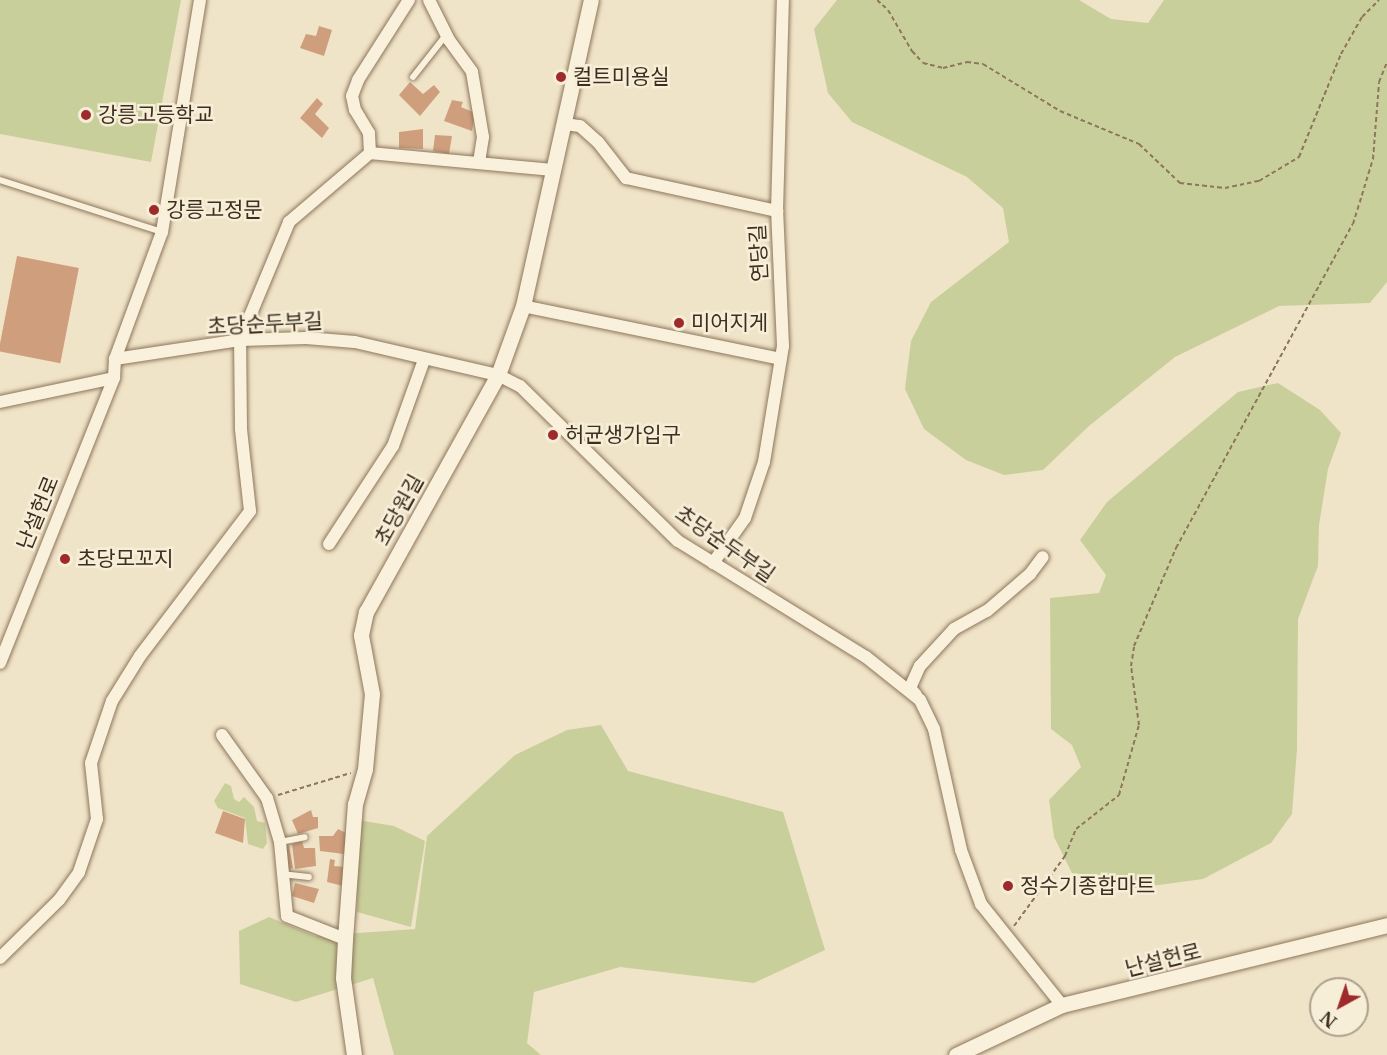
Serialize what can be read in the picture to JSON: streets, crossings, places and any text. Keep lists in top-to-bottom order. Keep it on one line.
{"streets":{"street":["연당길","초당순두부길","초당원길","난설헌로"]},"crossings":[["연당길","초당순두부길"],["초당순두부길","초당원길"],["초당순두부길","난설헌로"]],"places":["컬트미용실","강릉고등학교","강릉고정문","미어지게","허균생가입구","초당모꼬지","정수기종합마트"],"north":"bottom left"}
